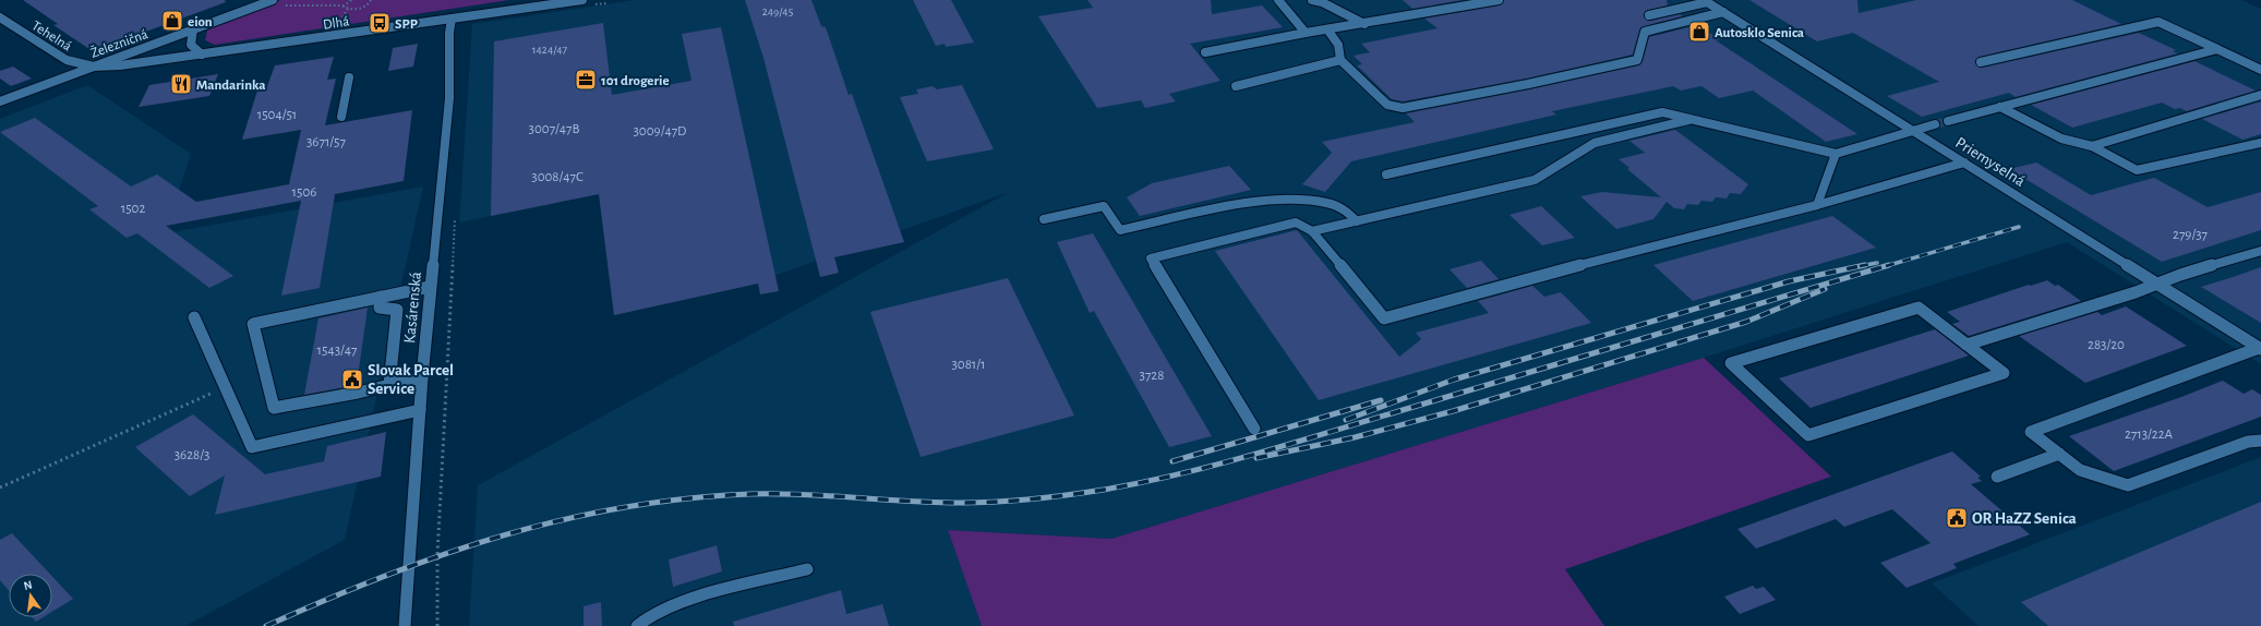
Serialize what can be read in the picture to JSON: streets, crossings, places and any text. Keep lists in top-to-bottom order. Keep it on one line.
{"streets":{"street":["Dlhá","Tehelná","Železničná","Priemyselná","Kasárenská"]},"crossings":[["Dlhá","Tehelná"],["Dlhá","Železničná"],["Dlhá","Kasárenská"],["Tehelná","Železničná"]],"places":{"shop":["eion","Autosklo Senica"],"bus stop":["SPP"],"office":["101 drogerie"],"restaurant":["Mandarinka"],"public building":["Slovak Parcel Service","OR HaZZ Senica"]},"house_numbers":["249/45","1424/47","1504/51","3007/47B","3009/47D","3671/57","3008/47C","1506","1502","279/37","283/20","1543/47","3081/1","3728","2713/22A","3628/3"],"north":"top"}
